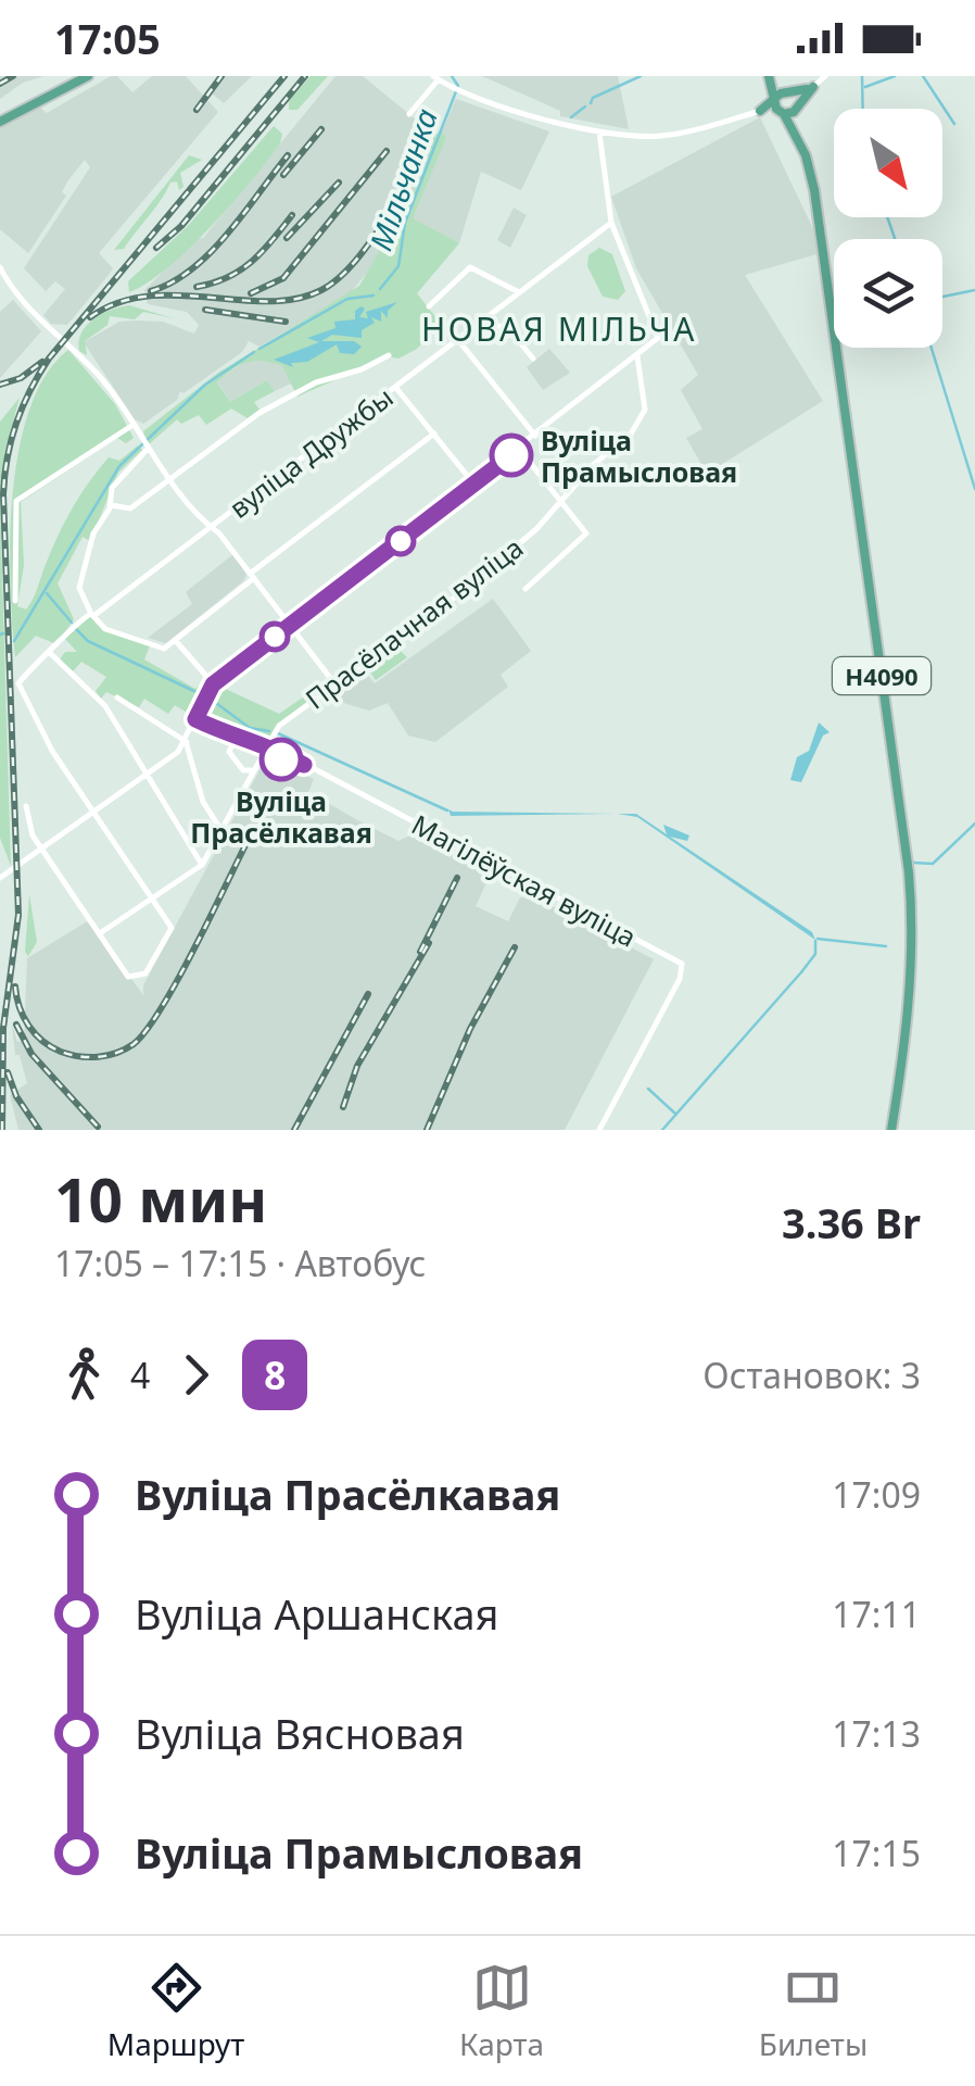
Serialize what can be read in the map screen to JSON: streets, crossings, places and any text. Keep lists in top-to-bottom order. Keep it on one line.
{"streets":{"main road":["Н4090"],"street":["вуліца Дружбы","Прасёлачная вуліца","Магілёўская вуліца"]},"crossings":[["Прасёлачная вуліца","Магілёўская вуліца"]],"districts":["НОВАЯ МІЛЬЧА"],"water":["Мільчанка"],"places":["Вуліца Прамысловая","Вуліца Прасёлкавая"],"lines":["bus line 8"],"north":"bottom right","page":{"status":"17:05","heading":["10 мин","17:05 – 17:15 · Автобус","3.36 Br"],"legs":["4","8","Остановок: 3"],"list":[{"name":"Вуліца Прасёлкавая","value":"17:09"},{"name":"Вуліца Аршанская","value":"17:11"},{"name":"Вуліца Вясновая","value":"17:13"},{"name":"Вуліца Прамысловая","value":"17:15"}],"tabs":["Маршрут","Карта","Билеты"]}}
